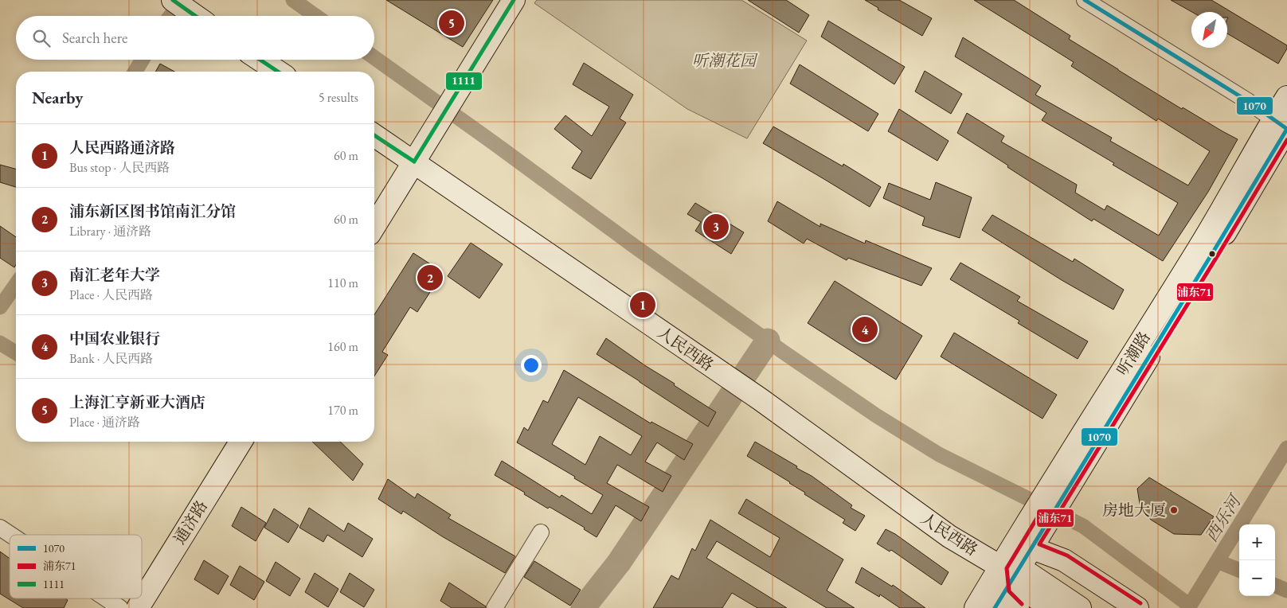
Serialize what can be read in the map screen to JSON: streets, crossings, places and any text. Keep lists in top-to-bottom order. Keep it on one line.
{"streets":{"street":["人民西路","听潮路","通济路"]},"crossings":[["人民西路","听潮路"]],"water":["西乐河"],"parks":["听潮花园"],"places":["房地大厦"],"lines":["transit line 1070","transit line 1111","transit line 浦东71"],"legend":["1070","浦东71","1111"],"north":"bottom left","page":{"pins":["5","3","2","1","4"],"search":"Search here","heading":["Nearby","5 results"],"list":[{"mark":"1","name":"人民西路通济路","note":"Bus stop · 人民西路","value":"60 m"},{"mark":"2","name":"浦东新区图书馆南汇分馆","note":"Library · 通济路","value":"60 m"},{"mark":"3","name":"南汇老年大学","note":"Place · 人民西路","value":"110 m"},{"mark":"4","name":"中国农业银行","note":"Bank · 人民西路","value":"160 m"},{"mark":"5","name":"上海汇亨新亚大酒店","note":"Place · 通济路","value":"170 m"}],"map_buttons":["+","−"]}}
